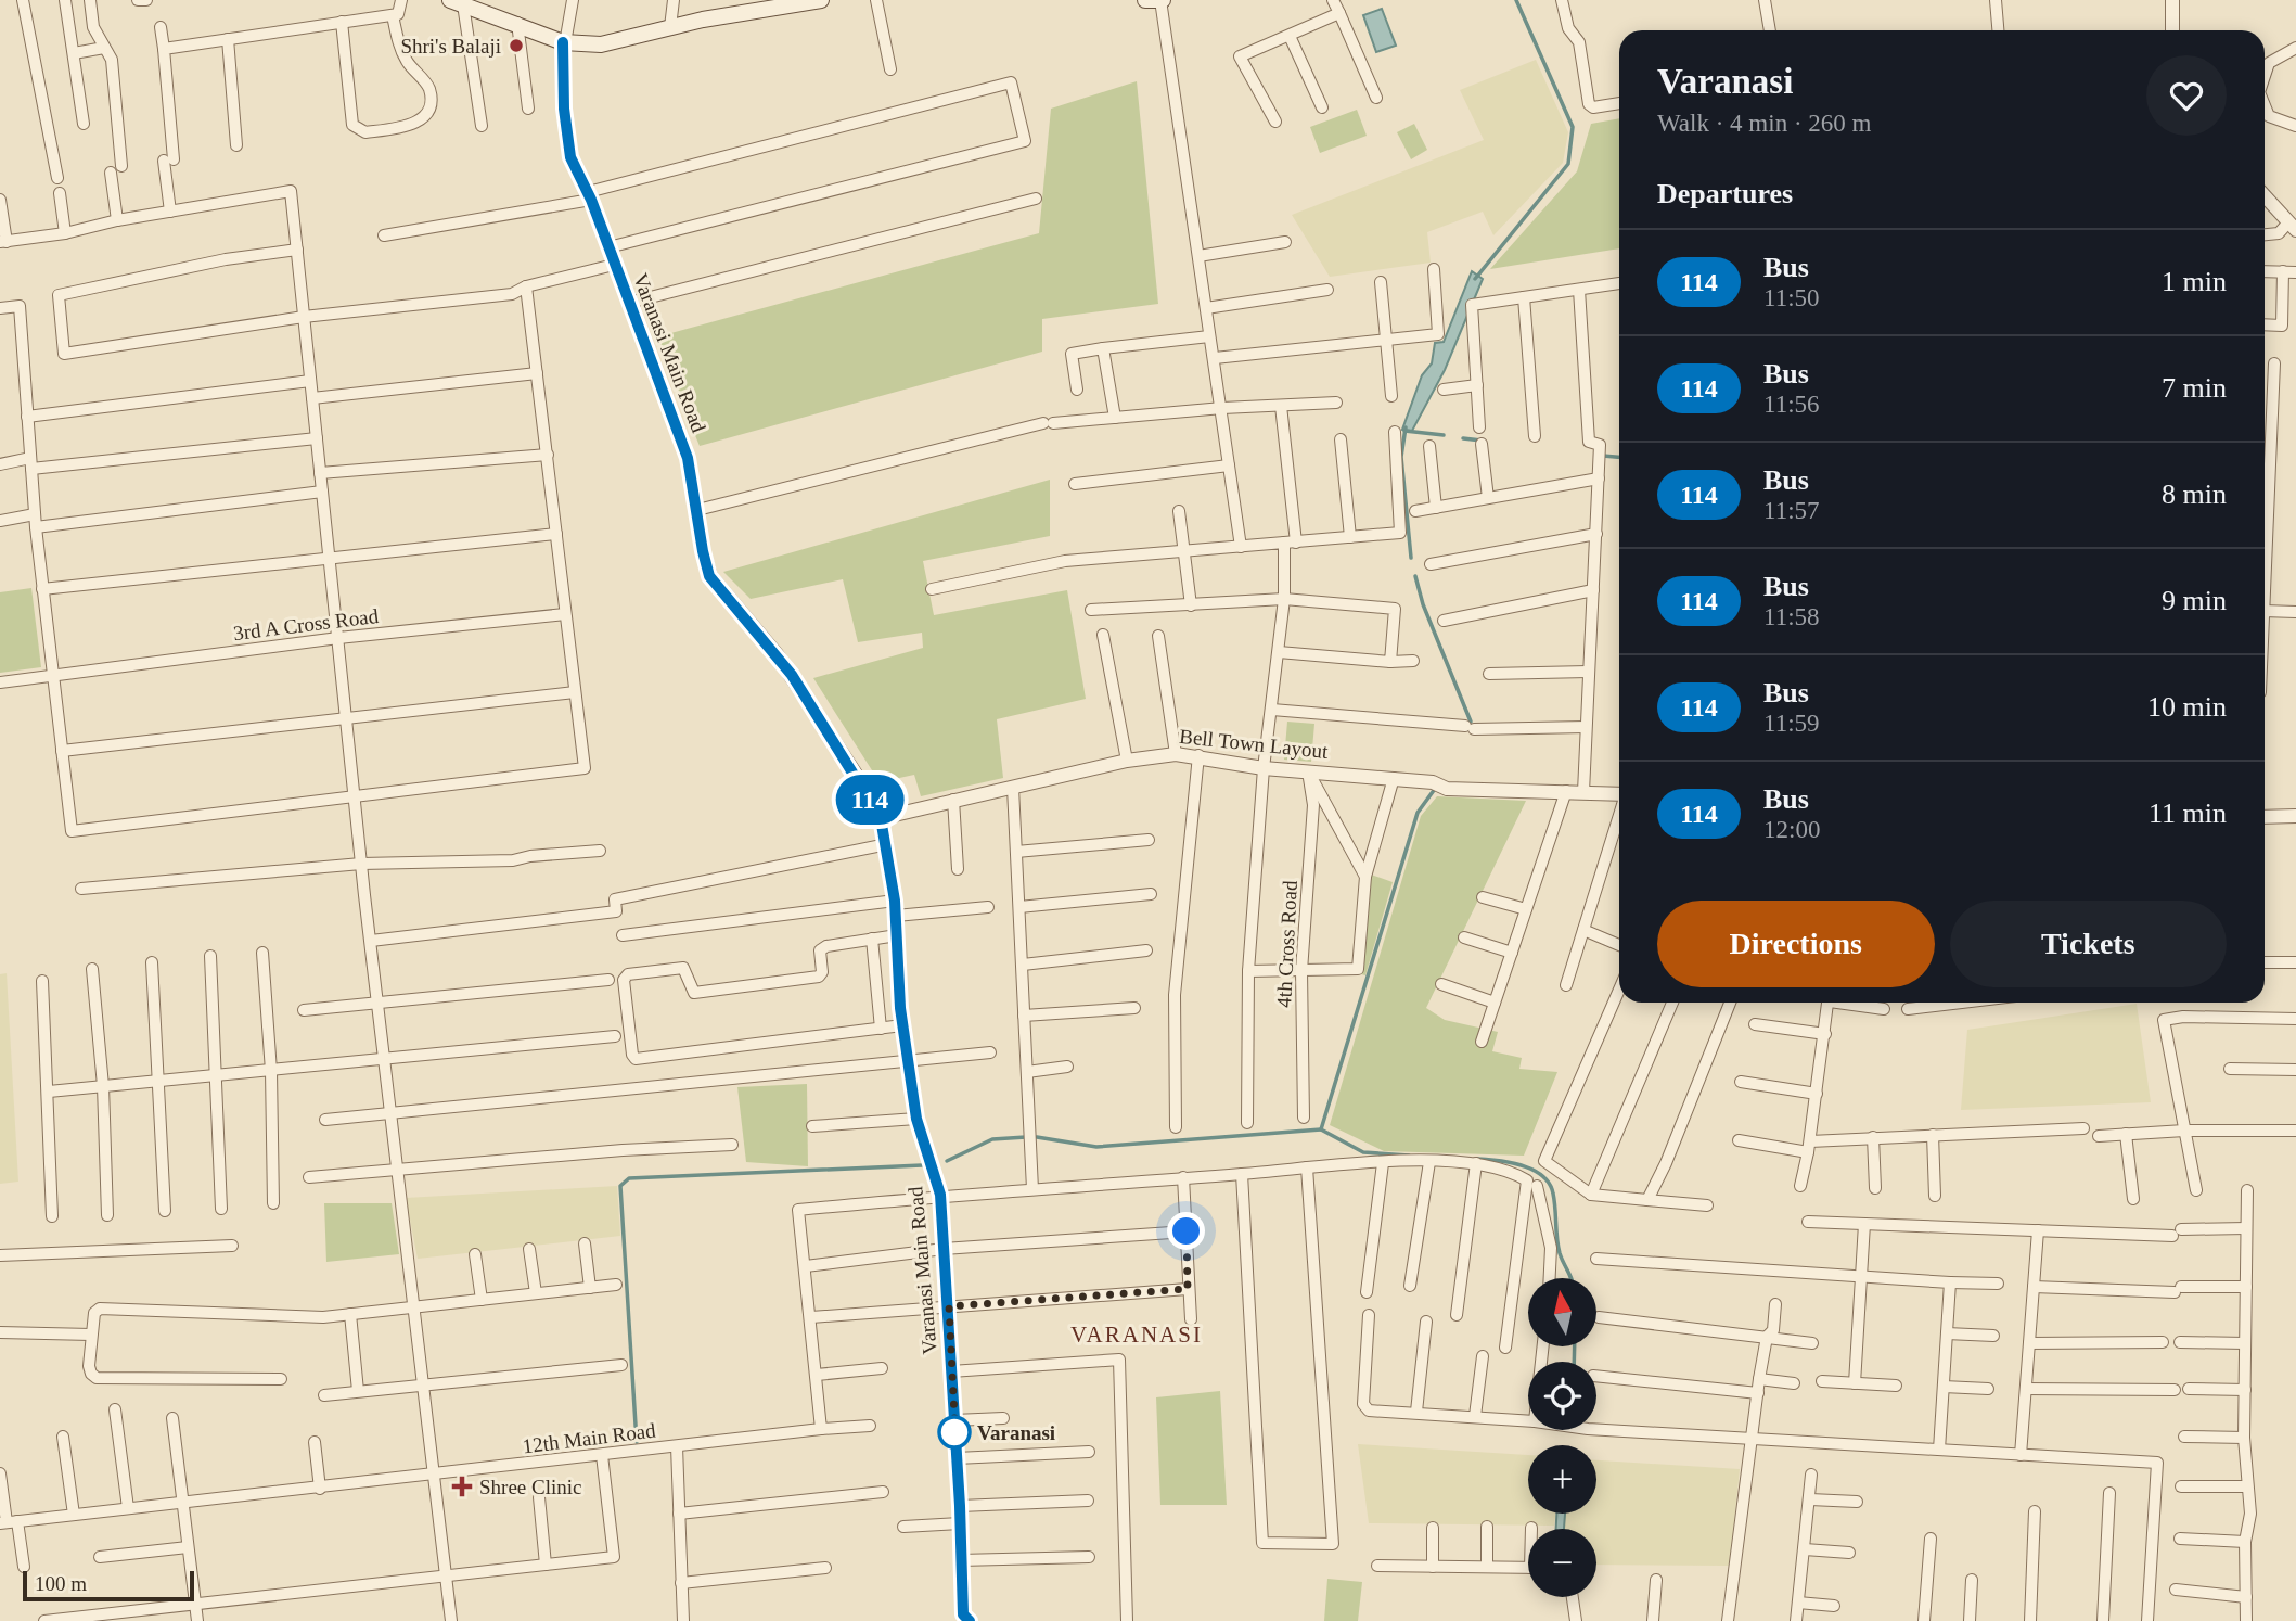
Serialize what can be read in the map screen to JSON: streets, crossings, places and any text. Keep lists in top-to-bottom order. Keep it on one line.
{"streets":{"street":["Varanasi Main Road","3rd A Cross Road","Bell Town Layout","4th Cross Road","12th Main Road"]},"crossings":[["Varanasi Main Road","Bell Town Layout"],["Bell Town Layout","4th Cross Road"]],"districts":["VARANASI"],"places":{"other":["Shri's Balaji","Varanasi"],"health":["Shree Clinic"]},"lines":["bus line 114"],"scale_bar":"100 m","north":"top","page":{"on_map":"114","heading":[["Varanasi","Walk · 4 min · 260 m"],"Departures"],"list":[{"mark":"114","name":"Bus","note":"11:50","value":"1 min"},{"mark":"114","name":"Bus","note":"11:56","value":"7 min"},{"mark":"114","name":"Bus","note":"11:57","value":"8 min"},{"mark":"114","name":"Bus","note":"11:58","value":"9 min"},{"mark":"114","name":"Bus","note":"11:59","value":"10 min"},{"mark":"114","name":"Bus","note":"12:00","value":"11 min"}],"buttons":["Directions","Tickets"],"map_buttons":["+","−"],"scale":"100 m"}}
